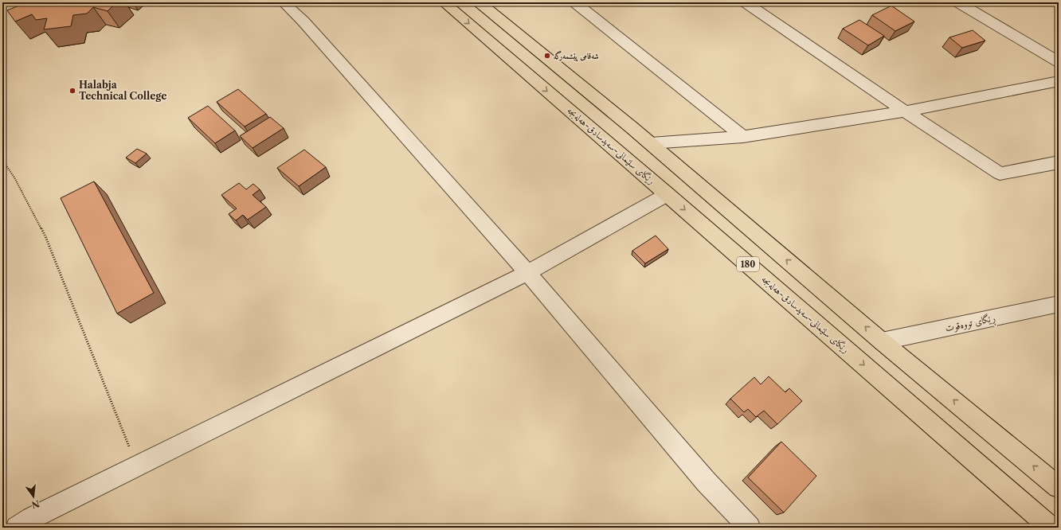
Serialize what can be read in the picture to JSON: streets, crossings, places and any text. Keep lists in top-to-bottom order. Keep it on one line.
{"streets":{"highway":["رێگای سلێمانی-سەیدسادق-هەلەبجە","180"],"street":["ڕێگای تووەقوت"]},"places":["شەقامی پێشمەرگە","Halabja Technical College"],"north":"bottom"}
